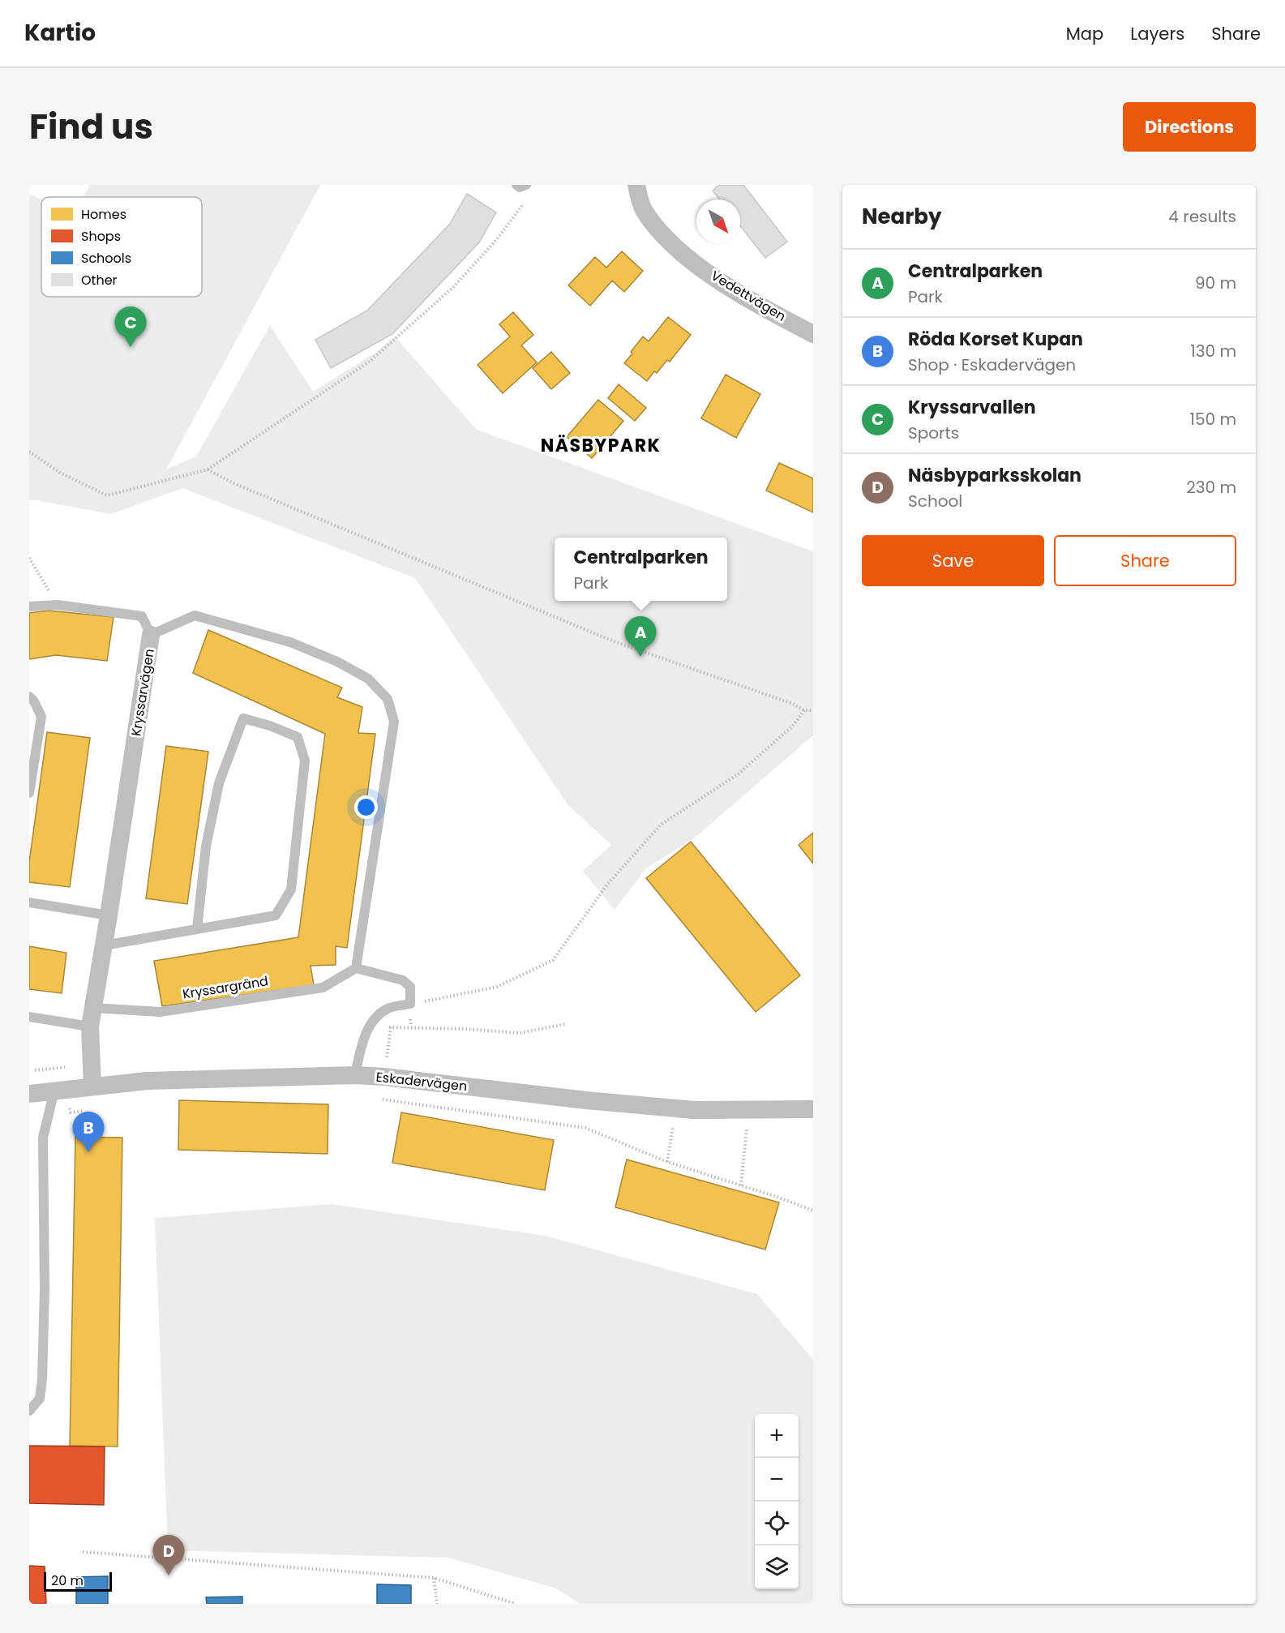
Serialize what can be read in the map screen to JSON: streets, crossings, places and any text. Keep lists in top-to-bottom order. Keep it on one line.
{"streets":{"street":["Vedettvägen","Kryssarvägen","Eskadervägen"],"lane":["Kryssargränd"]},"crossings":[["Kryssarvägen","Kryssargränd"],["Kryssarvägen","Eskadervägen"]],"districts":["NÄSBYPARK"],"legend":["Homes","Shops","Schools","Other"],"scale_bar":"20 m","north":"bottom right","page":{"header":"Kartio","nav":["Map","Layers","Share"],"title":"Find us","buttons":["Directions",["Save","Share"]],"heading":["Nearby","4 results"],"list":[{"mark":"A","name":"Centralparken","note":"Park","value":"90 m"},{"mark":"B","name":"Röda Korset Kupan","note":"Shop · Eskadervägen","value":"130 m"},{"mark":"C","name":"Kryssarvallen","note":"Sports","value":"150 m"},{"mark":"D","name":"Näsbyparksskolan","note":"School","value":"230 m"}],"pins":["C","A","B","D"],"popup":["Centralparken","Park"],"map_buttons":["+","−"],"scale":"20 m"}}
